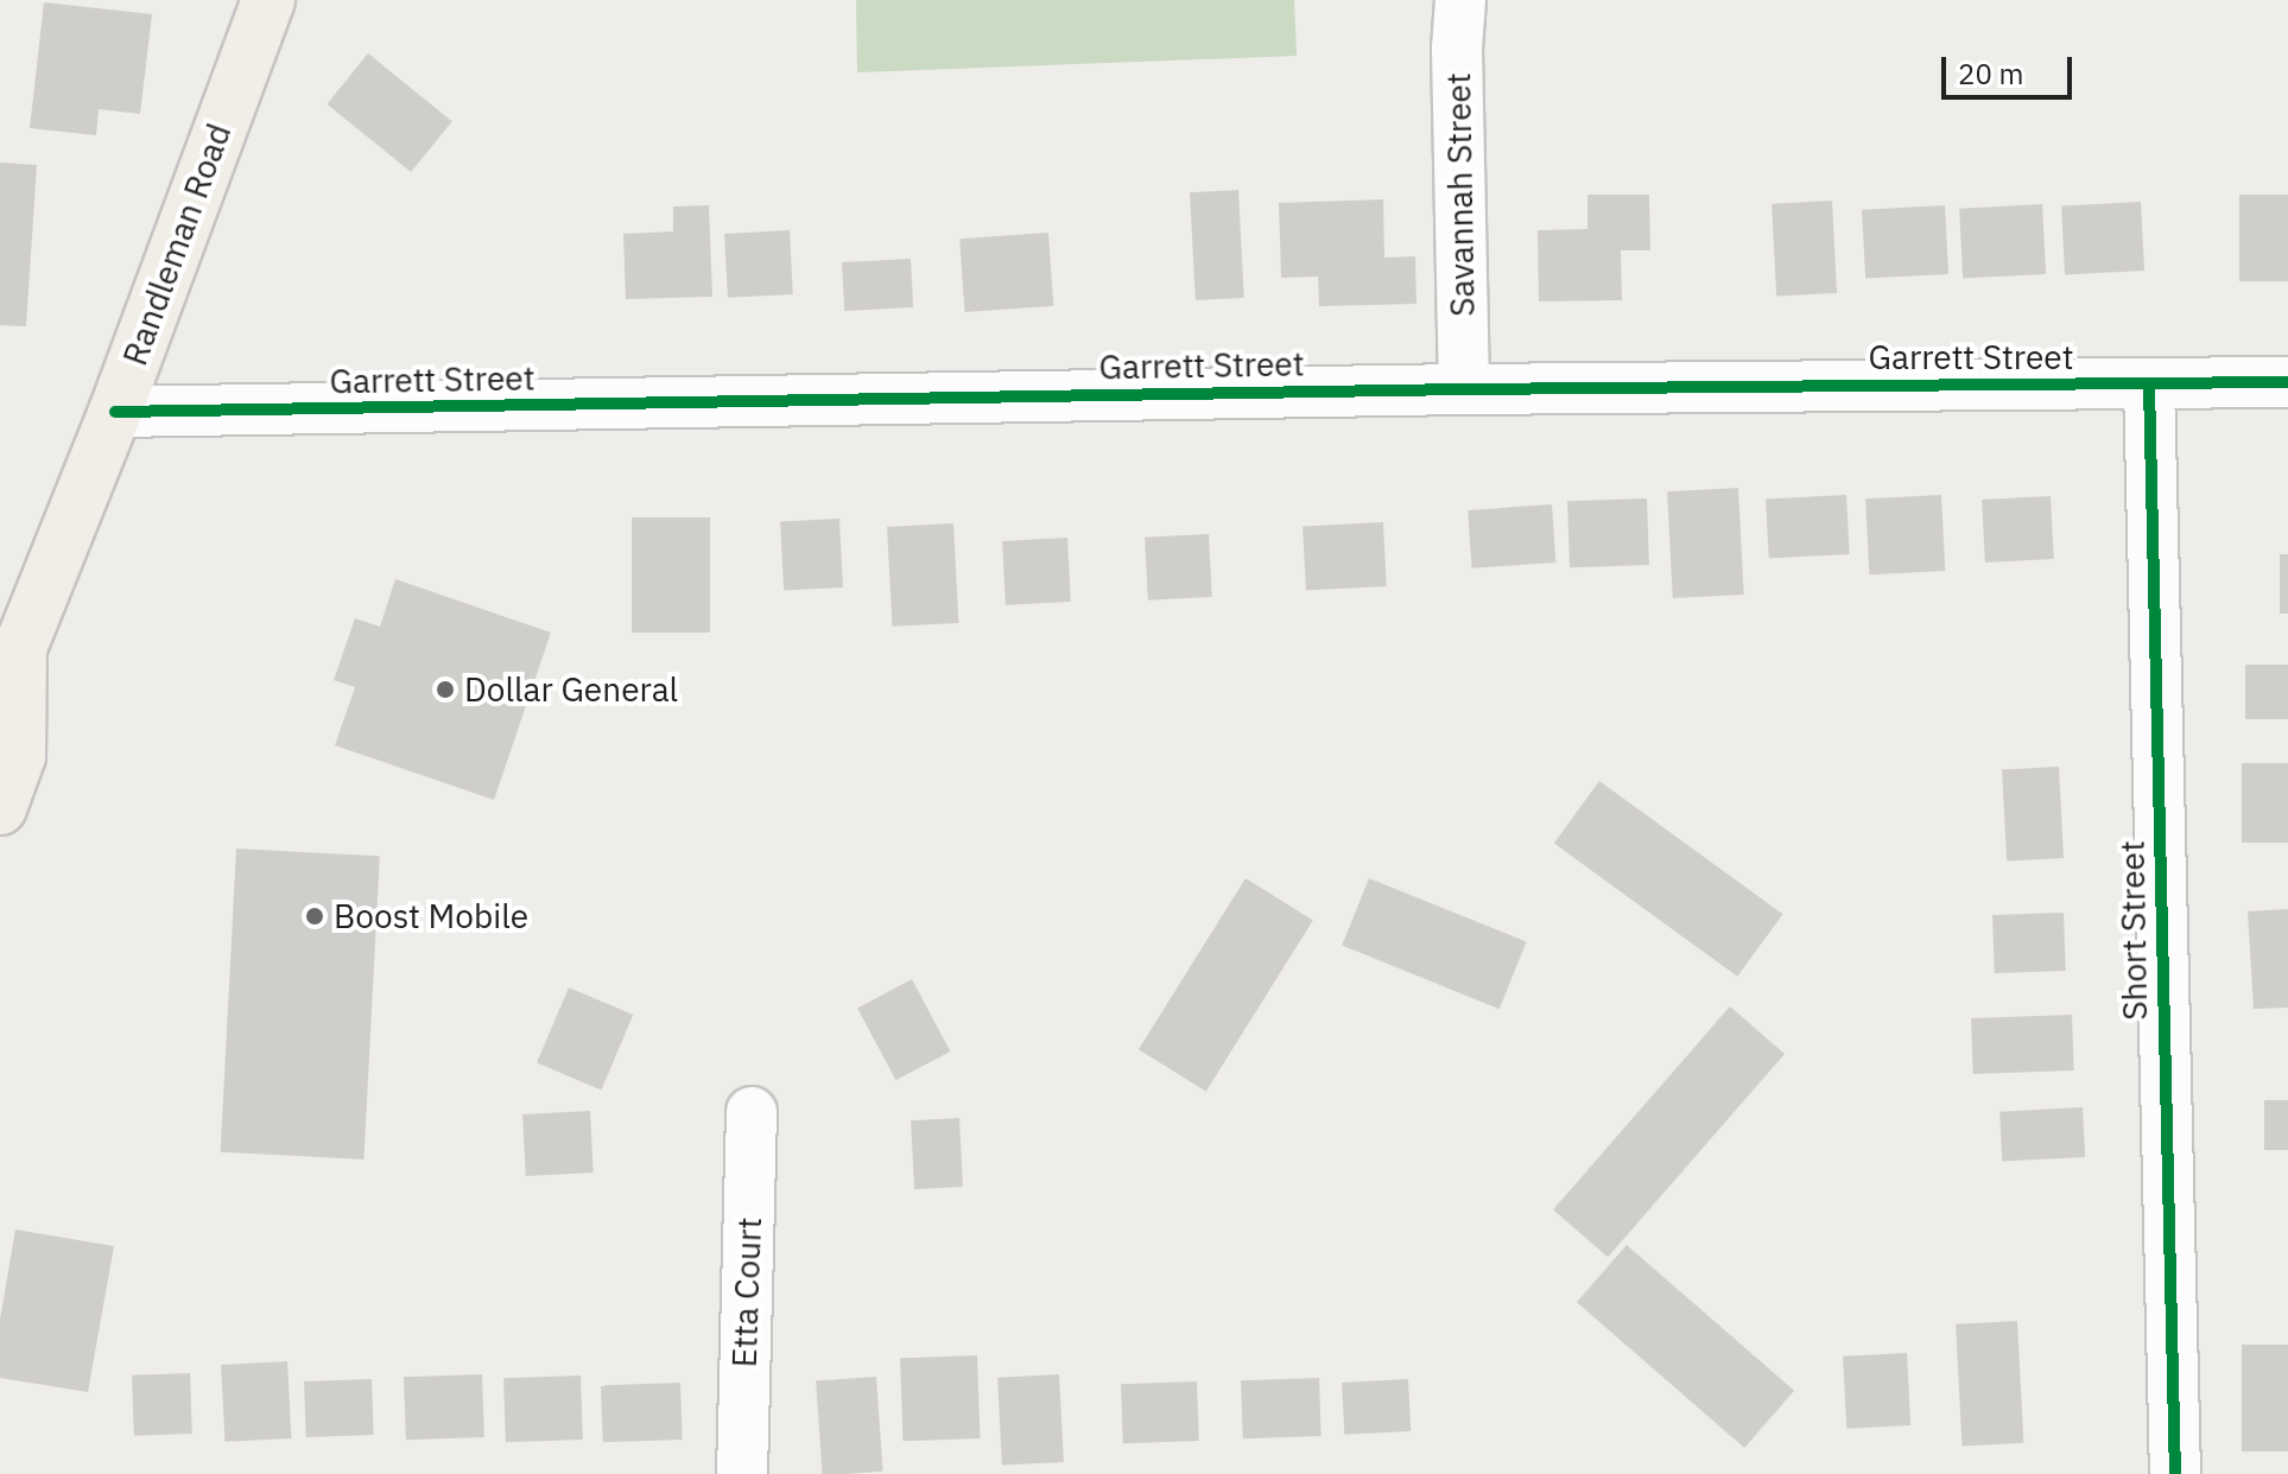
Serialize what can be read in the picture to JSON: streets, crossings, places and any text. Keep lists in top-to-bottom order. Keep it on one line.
{"streets":{"main road":["Randleman Road"],"street":["Savannah Street","Garrett Street","Short Street","Etta Court"]},"crossings":[["Savannah Street","Garrett Street"],["Randleman Road","Garrett Street"],["Garrett Street","Short Street"]],"places":["Dollar General","Boost Mobile"],"scale_bar":"20 m"}
